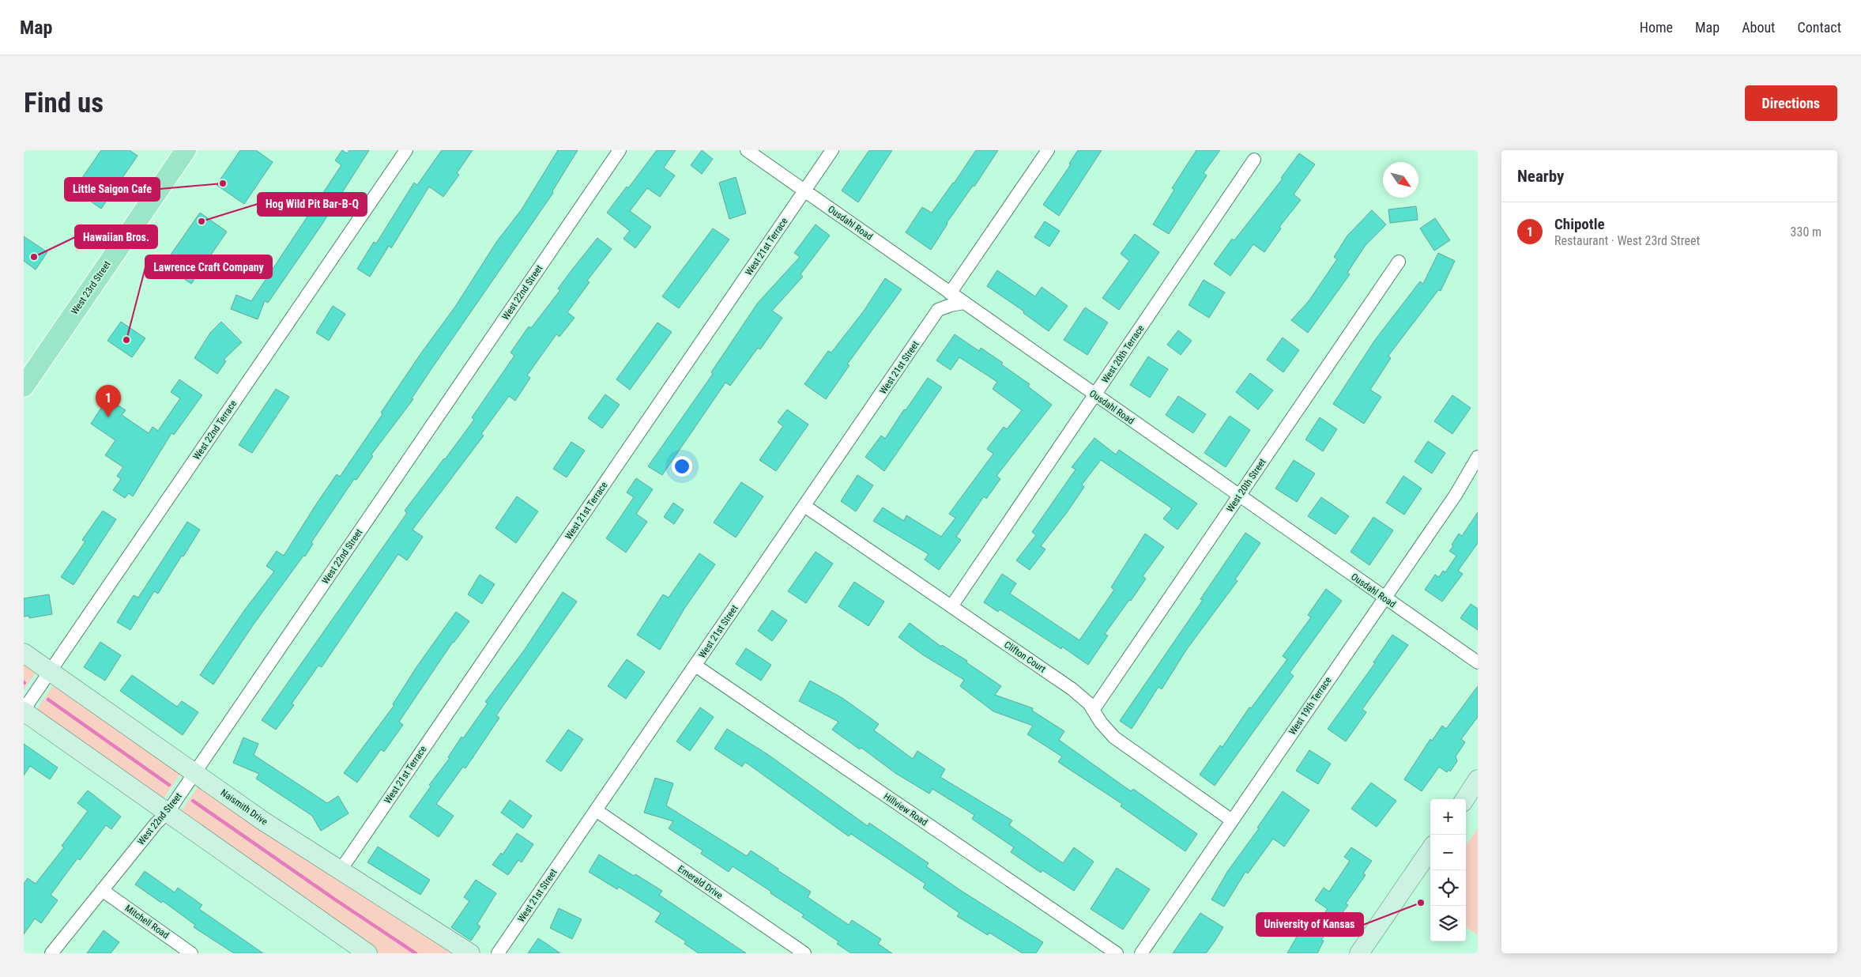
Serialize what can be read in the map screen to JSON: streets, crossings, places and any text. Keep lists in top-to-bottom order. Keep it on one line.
{"streets":{"main road":["West 23rd Street"],"street":["Ousdahl Road","West 21st Terrace","West 22nd Street","West 20th Terrace","West 21st Street","West 22nd Terrace","West 20th Street","Clifton Court","West 19th Terrace","Naismith Drive","Hillview Road","Emerald Drive","Mitchell Road"]},"crossings":[["Ousdahl Road","West 21st Terrace"],["Ousdahl Road","West 20th Terrace"],["Ousdahl Road","West 20th Street"],["Ousdahl Road","West 19th Terrace"],["West 21st Terrace","Naismith Drive"],["West 22nd Street","Naismith Drive"],["West 22nd Street","Mitchell Road"],["West 20th Terrace","Clifton Court"],["West 21st Street","Clifton Court"],["West 21st Street","Hillview Road"],["West 21st Street","Emerald Drive"],["West 22nd Terrace","Naismith Drive"],["West 20th Street","Clifton Court"],["Clifton Court","West 19th Terrace"]],"places":["Little Saigon Cafe","Hog Wild Pit Bar-B-Q","Hawaiian Bros.","Lawrence Craft Company","University of Kansas"],"north":"bottom right","page":{"header":"Map","nav":["Home","Map","About","Contact"],"buttons":"Directions","title":"Find us","heading":"Nearby","list":[{"mark":"1","name":"Chipotle","note":"Restaurant · West 23rd Street","value":"330 m"}],"pins":"1","map_buttons":["+","−"]}}
